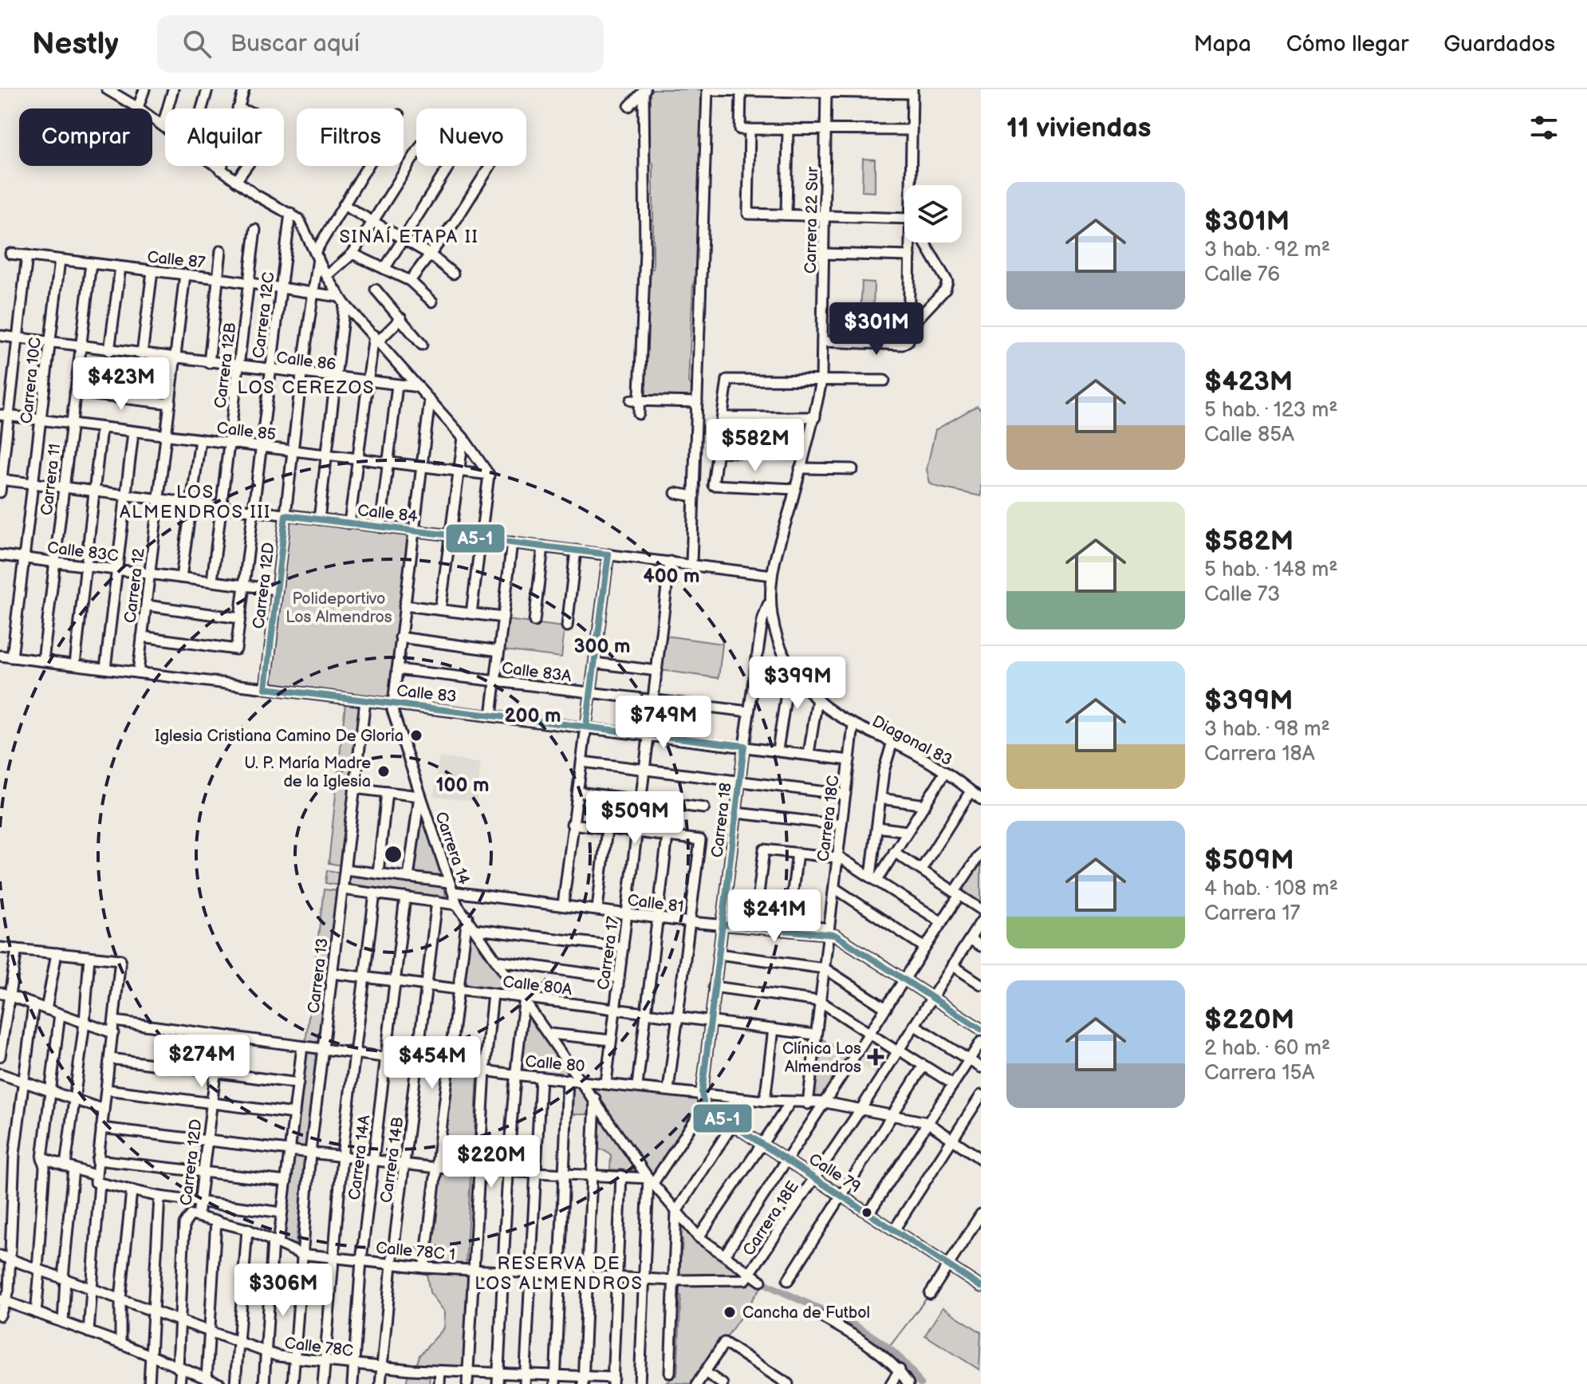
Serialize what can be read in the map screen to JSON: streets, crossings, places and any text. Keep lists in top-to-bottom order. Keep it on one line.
{"streets":{"street":["Carrera 22 Sur","Calle 87","Carrera 12C","Calle 86","Carrera 12B","Carrera 10C","Calle 85","Carrera 11","Calle 84","Calle 83C","Carrera 12","Carrera 12D","Calle 83A","Calle 83","Diagonal 83","Carrera 18C","Carrera 18","Carrera 14","Calle 81","Carrera 17","Carrera 13","Calle 80A","Calle 80","Carrera 14A","Carrera 14B","Calle 79","Carrera 18E","Calle 78C 1","Calle 78C"]},"crossings":[["Carrera 22 Sur","Calle 84"],["Carrera 22 Sur","Diagonal 83"],["Calle 87","Carrera 12C"],["Calle 87","Carrera 12B"],["Calle 87","Carrera 10C"],["Calle 87","Carrera 11"],["Calle 87","Carrera 12"],["Calle 87","Carrera 12D"],["Carrera 12C","Calle 86"],["Carrera 12C","Calle 85"],["Carrera 12C","Calle 84"],["Carrera 12C","Calle 83C"],["Carrera 12C","Carrera 12"],["Calle 86","Carrera 12B"],["Calle 86","Carrera 10C"],["Calle 86","Carrera 11"],["Calle 86","Carrera 12"],["Calle 86","Carrera 12D"],["Carrera 12B","Calle 85"],["Carrera 12B","Calle 84"],["Carrera 12B","Calle 83C"],["Carrera 10C","Calle 85"],["Carrera 10C","Calle 84"],["Carrera 10C","Calle 83C"],["Carrera 10C","Calle 83"],["Calle 85","Carrera 11"],["Calle 85","Carrera 12"],["Calle 85","Carrera 12D"],["Calle 85","Carrera 14"],["Carrera 11","Calle 84"],["Carrera 11","Calle 83C"],["Carrera 11","Calle 83"],["Calle 84","Carrera 12"],["Calle 84","Carrera 12D"],["Calle 84","Diagonal 83"],["Calle 84","Carrera 14"],["Calle 84","Carrera 17"],["Calle 83C","Carrera 12"],["Calle 83C","Carrera 12D"],["Carrera 12","Calle 83"],["Carrera 12D","Calle 83"],["Carrera 12D","Calle 80"],["Carrera 12D","Calle 78C 1"],["Calle 83A","Carrera 18"],["Calle 83A","Carrera 14"],["Calle 83A","Carrera 17"],["Calle 83","Carrera 18C"],["Calle 83","Carrera 18"],["Calle 83","Carrera 14"],["Calle 83","Carrera 17"],["Calle 83","Carrera 13"],["Diagonal 83","Carrera 18C"],["Diagonal 83","Carrera 18"],["Carrera 18C","Calle 81"],["Carrera 18C","Calle 80A"],["Carrera 18C","Calle 80"],["Carrera 18","Calle 81"],["Carrera 18","Calle 80A"],["Carrera 18","Calle 80"],["Carrera 18","Calle 79"],["Carrera 14","Calle 81"],["Carrera 14","Calle 80A"],["Carrera 14","Calle 80"],["Carrera 14","Carrera 18E"],["Carrera 14","Calle 78C 1"],["Calle 81","Carrera 17"],["Calle 81","Carrera 13"],["Calle 81","Carrera 18E"],["Carrera 17","Calle 80A"],["Carrera 17","Calle 80"],["Carrera 13","Calle 80A"],["Carrera 13","Calle 80"],["Carrera 13","Calle 78C 1"],["Carrera 13","Calle 78C"],["Calle 80A","Carrera 14A"],["Calle 80A","Carrera 14B"],["Calle 80","Carrera 14A"],["Calle 80","Carrera 14B"],["Calle 80","Carrera 18E"],["Carrera 14A","Calle 78C 1"],["Carrera 14A","Calle 78C"],["Carrera 14B","Calle 78C 1"],["Carrera 14B","Calle 78C"],["Calle 79","Carrera 18E"],["Carrera 18E","Calle 78C 1"]],"districts":["SINAÍ ETAPA II","LOS CEREZOS","LOS ALMENDROS III","RESERVA DE LOS ALMENDROS"],"parks":["Polideportivo Los Almendros"],"places":{"other":["Iglesia Cristiana Camino De Gloria","U. P. María Madre de la Iglesia","Cancha de Futbol"],"health":["Clínica Los Almendros"]},"lines":["transit line A5-1"],"page":{"header":"Nestly","search":"Buscar aquí","nav":["Mapa","Cómo llegar","Guardados"],"heading":"11 viviendas","chip":["Comprar","Alquilar","Filtros","Nuevo"],"list":[{"name":"$301M","note":"3 hab. · 92 m² · Calle 76"},{"name":"$423M","note":"5 hab. · 123 m² · Calle 85A"},{"name":"$582M","note":"5 hab. · 148 m² · Calle 73"},{"name":"$399M","note":"3 hab. · 98 m² · Carrera 18A"},{"name":"$509M","note":"4 hab. · 108 m² · Carrera 17"},{"name":"$220M","note":"2 hab. · 60 m² · Carrera 15A"}],"price":["$301M","$423M","$582M","$399M","$749M","$509M","$241M","$274M","$454M","$220M","$306M"]},"rings":["400 m","300 m","200 m","100 m"]}
